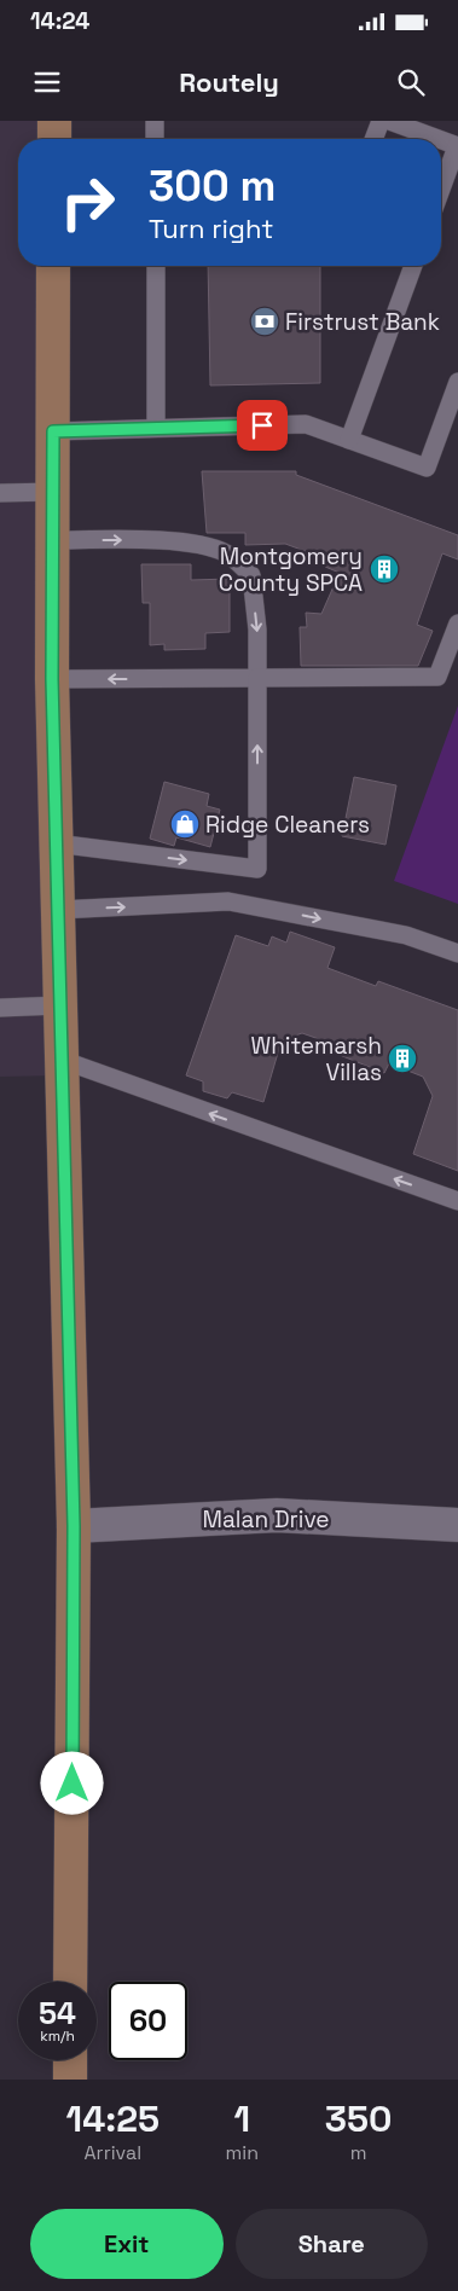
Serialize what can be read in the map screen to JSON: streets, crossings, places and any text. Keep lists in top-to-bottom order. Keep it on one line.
{"streets":{"street":["Malan Drive"]},"places":{"bank":["Firstrust Bank"],"building":["Montgomery County SPCA","Whitemarsh Villas"],"shop":["Ridge Cleaners"]},"page":{"status":"14:24","header":"Routely","turn":["300 m","Turn right"],"speed":"54 km/h","limit":"60","eta":["14:25","Arrival","1","min","350","m"],"buttons":["Exit","Share"]}}
